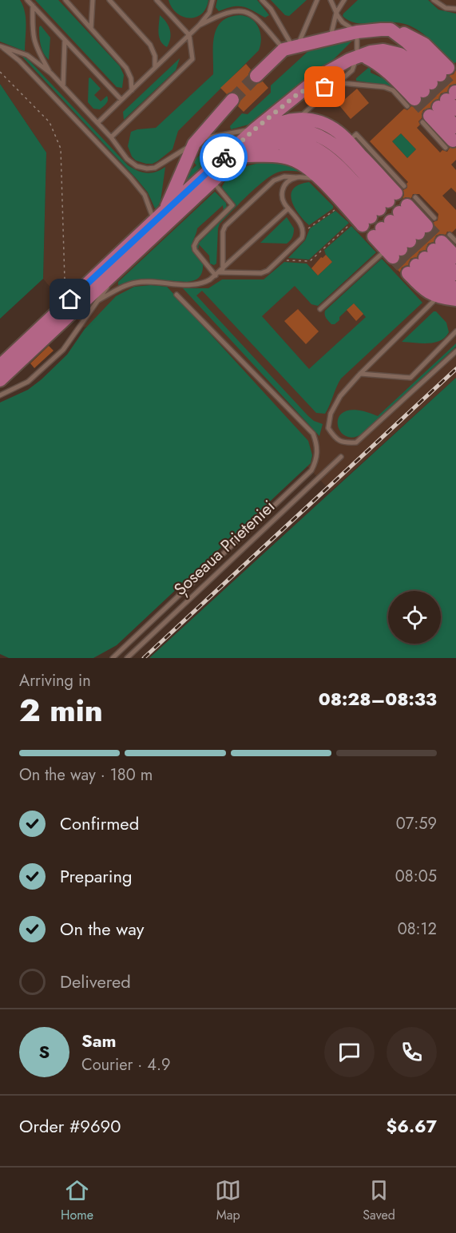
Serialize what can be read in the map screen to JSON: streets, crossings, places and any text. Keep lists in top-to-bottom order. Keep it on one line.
{"streets":{"lane":["Șoseaua Prieteniei"]},"page":{"heading":["2 min","Arriving in","08:28–08:33"],"panel":["Sam","Courier · 4.9","Order #9690","$6.67"],"bar":"On the way · 180 m","list":[["Confirmed","07:59"],["Preparing","08:05"],["On the way","08:12"],"Delivered"],"round":"S","tabs":["Home","Map","Saved"]}}
